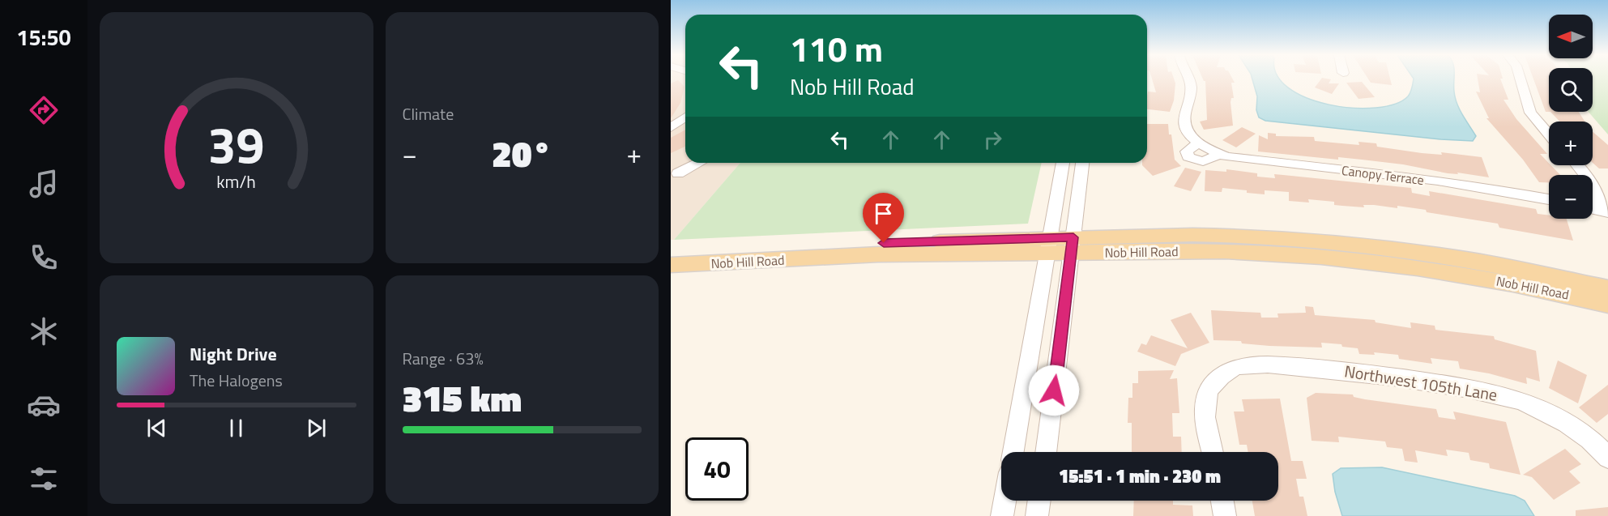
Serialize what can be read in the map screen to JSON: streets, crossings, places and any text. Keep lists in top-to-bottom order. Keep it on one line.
{"streets":{"main road":["Nob Hill Road"],"street":["Canopy Terrace","Northwest 105th Lane"]},"north":"left","page":{"tabs":"15:50","tile":["Climate",["Range · 63%","315 km"]],"map_buttons":["+","−"],"turn":["110 m","Nob Hill Road"],"heat":["−","20°","+"],"song":["Night Drive","The Halogens"],"limit":"40","trip":"15:51 · 1 min · 230 m","gauge":["39","km/h"]}}
